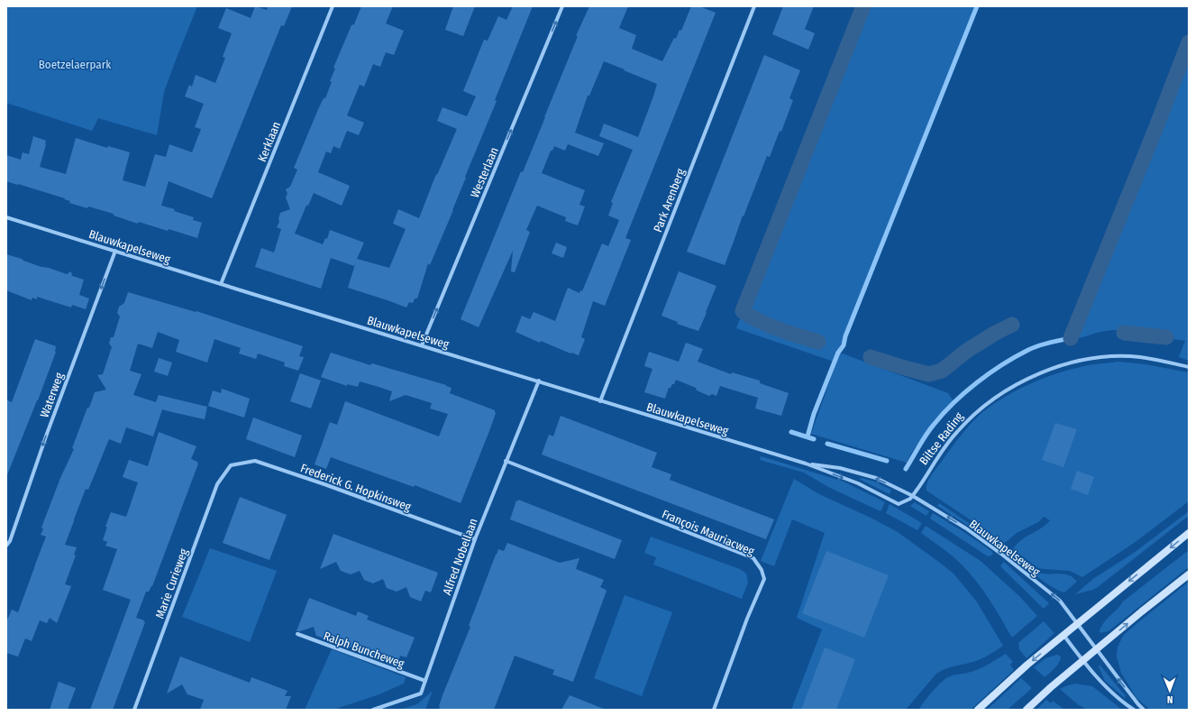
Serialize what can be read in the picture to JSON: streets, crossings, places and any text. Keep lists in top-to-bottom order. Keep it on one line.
{"streets":{"street":["Kerklaan","Westerlaan","Park Arenberg","Blauwkapelseweg","Waterweg","Biltse Rading","Frederick G. Hopkinsweg","François Mauriacweg","Alfred Nobellaan","Marie Curieweg","Ralph Buncheweg"]},"crossings":[["Kerklaan","Blauwkapelseweg"],["Westerlaan","Blauwkapelseweg"],["Park Arenberg","Blauwkapelseweg"],["Blauwkapelseweg","Waterweg"],["Blauwkapelseweg","Biltse Rading"],["Blauwkapelseweg","Alfred Nobellaan"],["Frederick G. Hopkinsweg","Alfred Nobellaan"],["Frederick G. Hopkinsweg","Marie Curieweg"],["François Mauriacweg","Alfred Nobellaan"],["Alfred Nobellaan","Ralph Buncheweg"]],"one_way":["Westerlaan","Waterweg"],"parks":["Boetzelaerpark"],"north":"bottom"}
